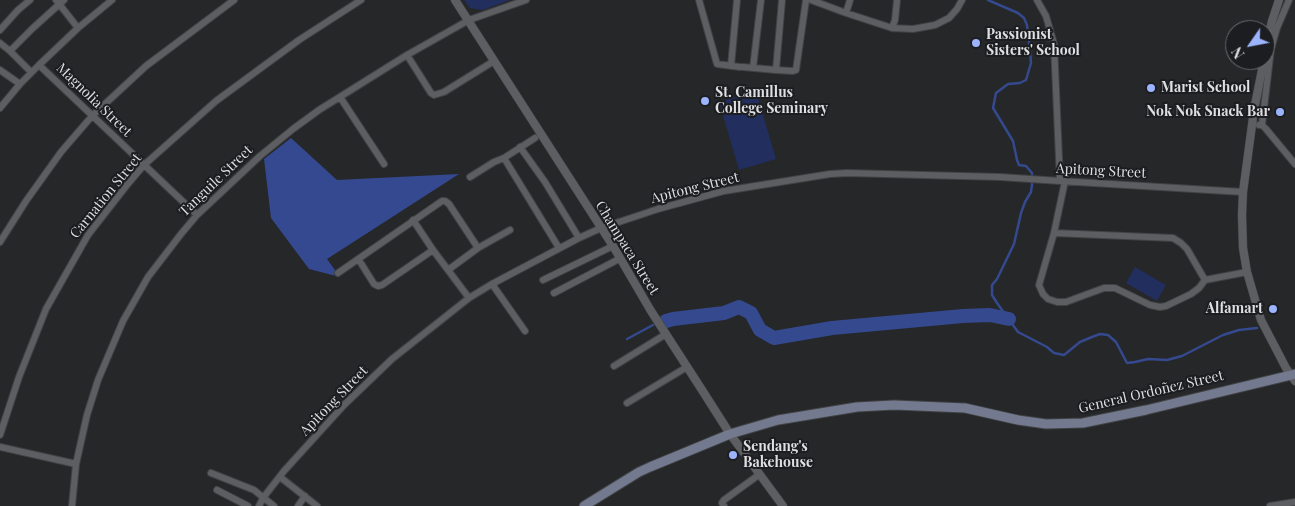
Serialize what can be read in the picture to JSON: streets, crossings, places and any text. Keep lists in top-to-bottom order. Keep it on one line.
{"streets":{"main road":["General Ordoñez Street"],"street":["Magnolia Street","Apitong Street","Tanguile Street","Carnation Street","Champaca Street"]},"crossings":[["Magnolia Street","Tanguile Street"],["Magnolia Street","Carnation Street"],["Apitong Street","Champaca Street"],["Tanguile Street","Champaca Street"],["Champaca Street","General Ordoñez Street"]],"places":["Passionist Sisters' School","Marist School","St. Camillus College Seminary","Nok Nok Snack Bar","Alfamart","Sendang's Bakehouse"],"north":"bottom left"}
